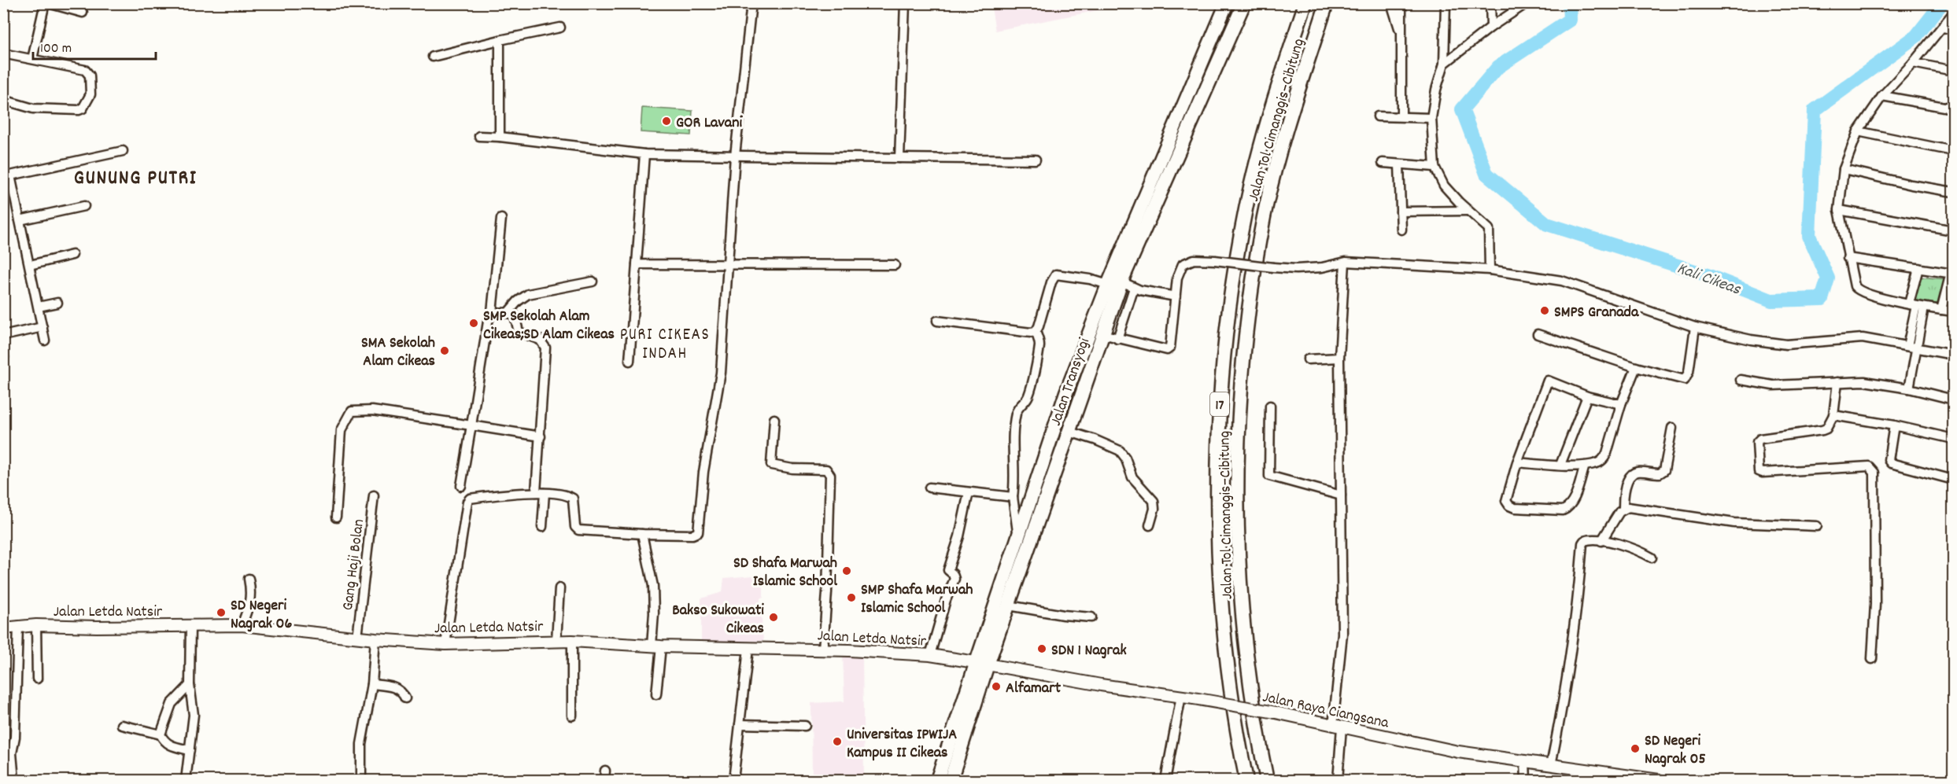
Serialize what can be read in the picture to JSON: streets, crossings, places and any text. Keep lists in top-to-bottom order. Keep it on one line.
{"streets":{"highway":["Jalan Tol Cimanggis–Cibitung","Jalan Transyogi","17"],"main road":["Jalan Letda Natsir","Jalan Raya Ciangsana"],"street":["Gang Haji Bolan"]},"crossings":[["Jalan Transyogi","Jalan Letda Natsir"],["Jalan Transyogi","Jalan Raya Ciangsana"],["Gang Haji Bolan","Jalan Letda Natsir"],["Jalan Letda Natsir","Jalan Raya Ciangsana"]],"districts":["GUNUNG PUTRI","PURI CIKEAS INDAH"],"water":["Kali Cikeas"],"places":["GOR Lavani","SMPS Granada","SMP Sekolah Alam Cikeas;SD Alam Cikeas","SMA Sekolah Alam Cikeas","SD Shafa Marwah Islamic School","SMP Shafa Marwah Islamic School","SD Negeri Nagrak 06","Bakso Sukowati Cikeas","SDN 1 Nagrak","Alfamart","Universitas IPWIJA Kampus II Cikeas","SD Negeri Nagrak 05"],"scale_bar":"100 m"}
